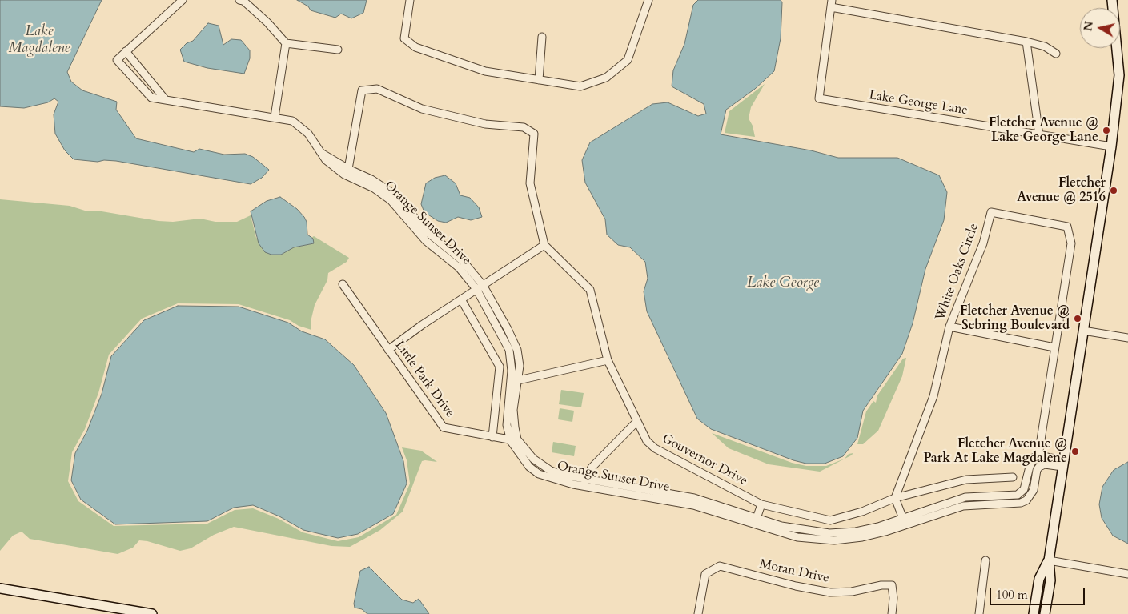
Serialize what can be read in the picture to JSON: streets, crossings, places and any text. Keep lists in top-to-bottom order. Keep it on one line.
{"streets":{"street":["Lake George Lane","Orange Sunset Drive","White Oaks Circle","Little Park Drive","Gouvernor Drive","Moran Drive"]},"crossings":[["Orange Sunset Drive","White Oaks Circle"],["Orange Sunset Drive","Little Park Drive"],["Orange Sunset Drive","Gouvernor Drive"],["White Oaks Circle","Gouvernor Drive"],["Little Park Drive","Gouvernor Drive"]],"water":["Lake Magdalene","Lake George"],"places":["Fletcher Avenue @ Lake George Lane","Fletcher Avenue @ 2516","Fletcher Avenue @ Sebring Boulevard","Fletcher Avenue @ Park At Lake Magdalene"],"scale_bar":"100 m","north":"left"}
